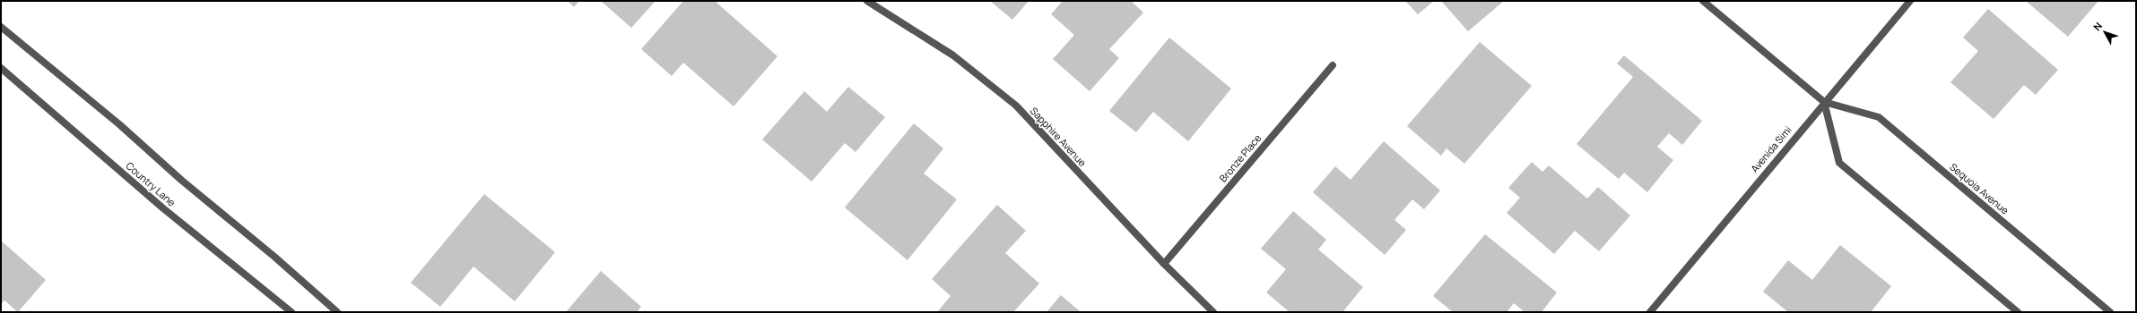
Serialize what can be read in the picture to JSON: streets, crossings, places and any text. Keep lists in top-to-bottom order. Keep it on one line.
{"streets":{"street":["Sapphire Avenue","Avenida Simi","Bronze Place","Country Lane","Sequoia Avenue"]},"crossings":[["Sapphire Avenue","Bronze Place"],["Avenida Simi","Sequoia Avenue"]],"north":"top left"}
